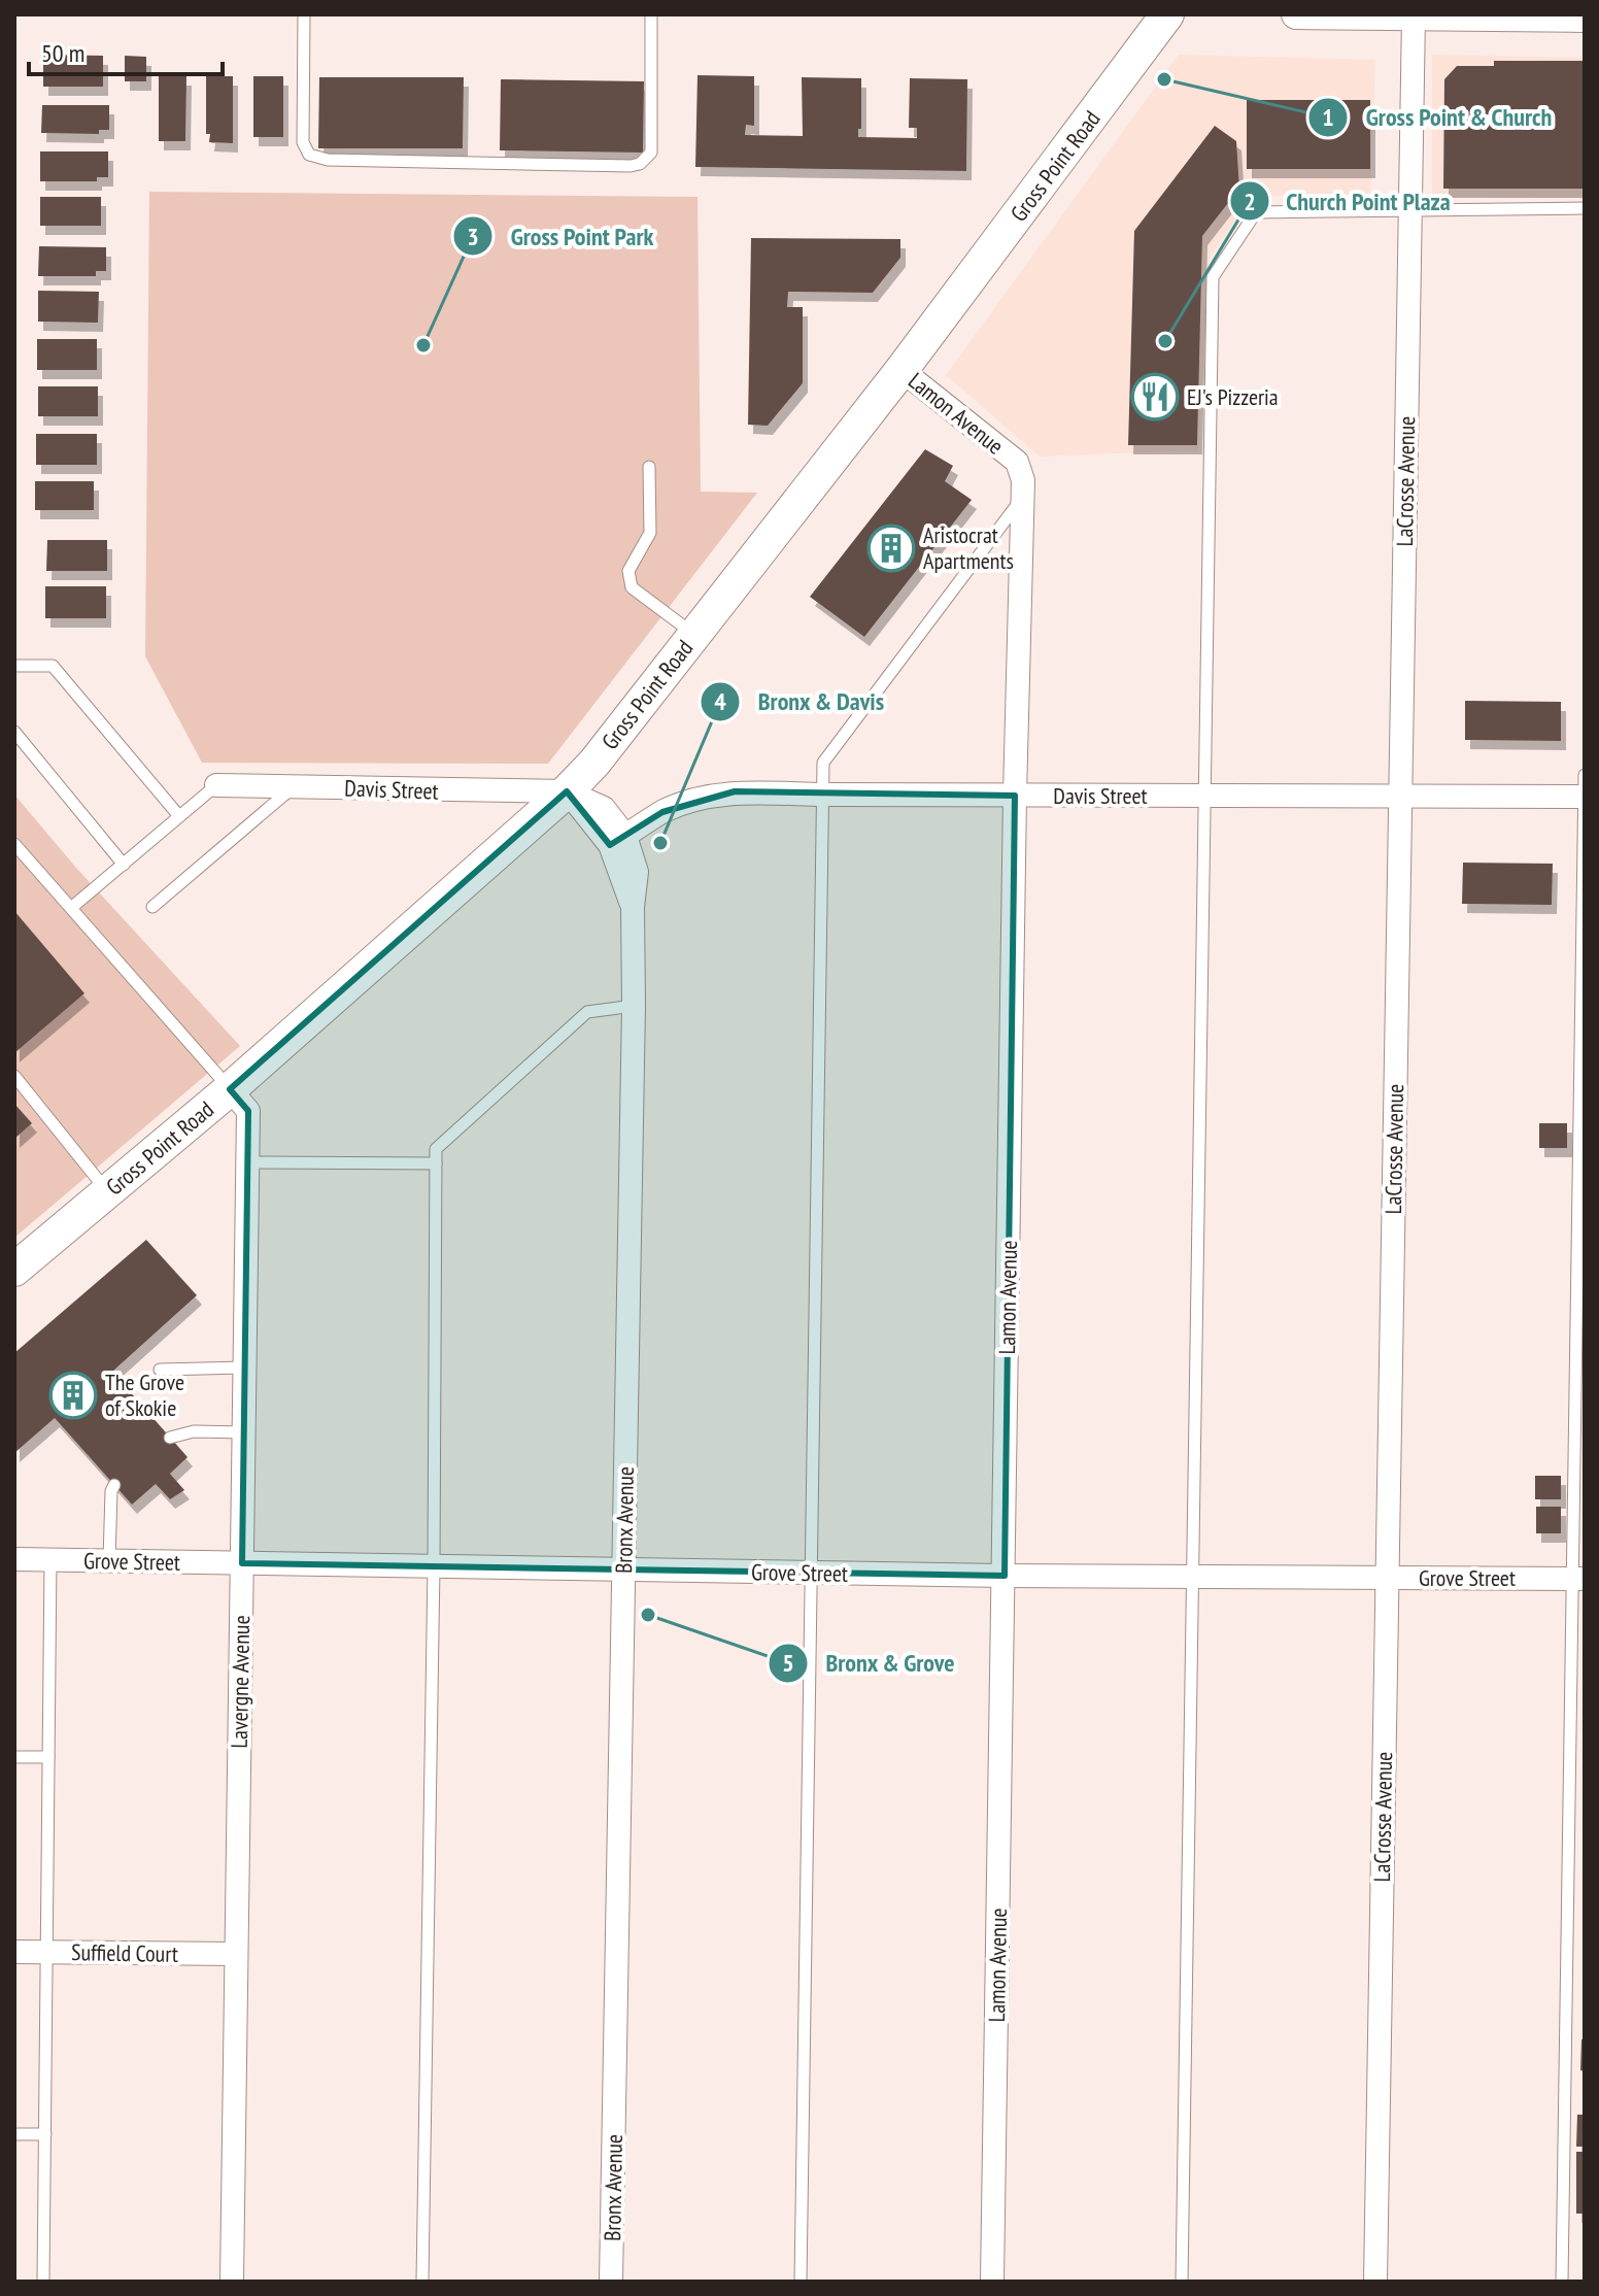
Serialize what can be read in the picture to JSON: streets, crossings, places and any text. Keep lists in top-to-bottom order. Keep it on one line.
{"streets":{"main road":["Gross Point Road"],"street":["Lamon Avenue","LaCrosse Avenue","Davis Street","Bronx Avenue","Grove Street","Lavergne Avenue","Suffield Court"]},"crossings":[["Gross Point Road","Lamon Avenue"],["Gross Point Road","Davis Street"],["Gross Point Road","Bronx Avenue"],["Gross Point Road","Lavergne Avenue"],["Lamon Avenue","Davis Street"],["Lamon Avenue","Grove Street"],["LaCrosse Avenue","Davis Street"],["LaCrosse Avenue","Grove Street"],["Davis Street","Bronx Avenue"],["Bronx Avenue","Grove Street"],["Grove Street","Lavergne Avenue"],["Lavergne Avenue","Suffield Court"]],"places":{"other":["Gross Point & Church","Church Point Plaza","Gross Point Park","Bronx & Davis","Bronx & Grove"],"restaurant":["EJ's Pizzeria"],"building":["Aristocrat Apartments","The Grove of Skokie"]},"scale_bar":"50 m"}
